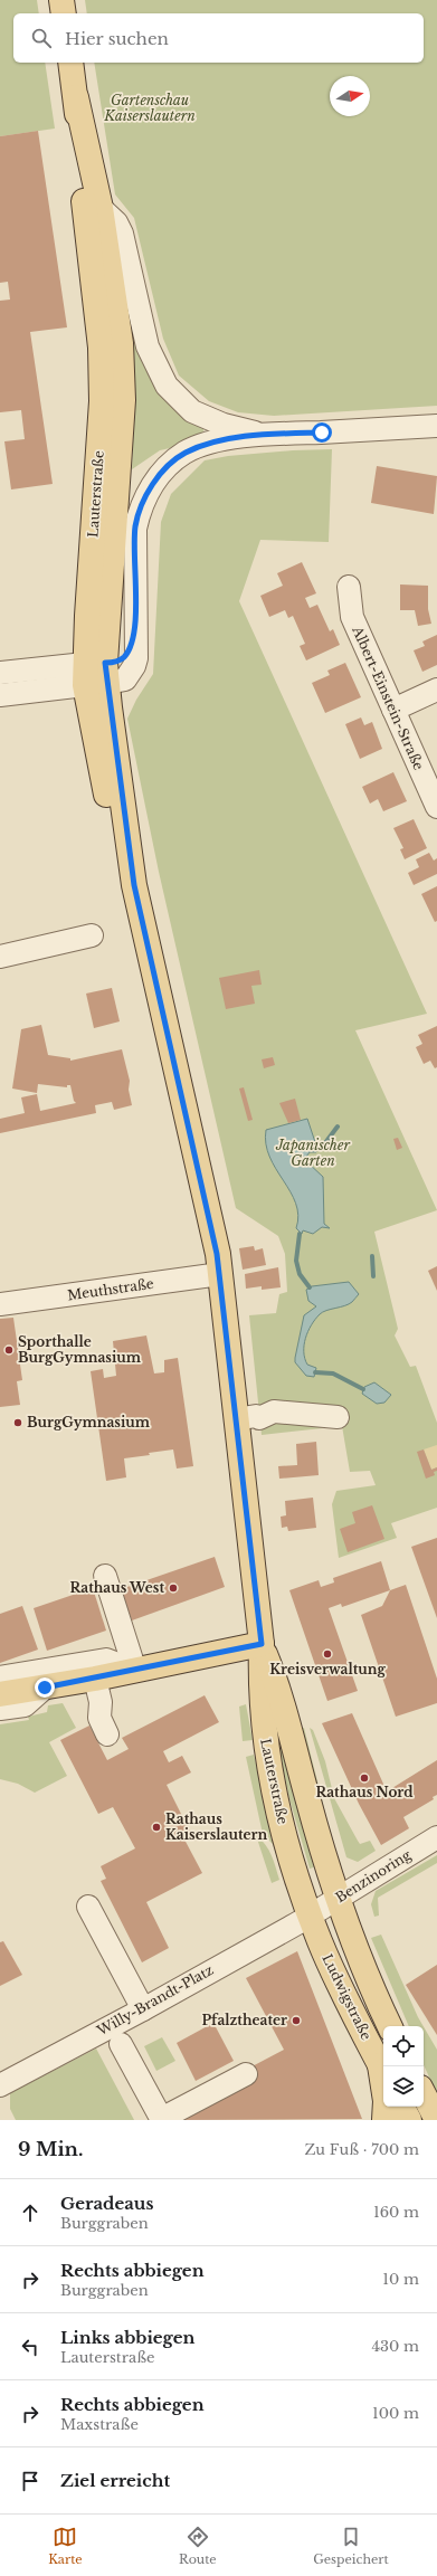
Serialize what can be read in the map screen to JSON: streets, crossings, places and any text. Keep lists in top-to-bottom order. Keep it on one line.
{"streets":{"main road":["Lauterstraße","Ludwigstraße"],"street":["Albert-Einstein-Straße","Meuthstraße","Benzinoring","Willy-Brandt-Platz"]},"crossings":[["Lauterstraße","Meuthstraße"],["Lauterstraße","Benzinoring"],["Lauterstraße","Ludwigstraße"],["Lauterstraße","Willy-Brandt-Platz"],["Benzinoring","Ludwigstraße"],["Benzinoring","Willy-Brandt-Platz"],["Ludwigstraße","Willy-Brandt-Platz"]],"parks":["Gartenschau Kaiserslautern","Japanischer Garten"],"places":["Sporthalle BurgGymnasium","BurgGymnasium","Rathaus West","Kreisverwaltung","Rathaus Nord","Rathaus Kaiserslautern","Pfalztheater"],"north":"right","page":{"search":"Hier suchen","heading":["9 Min.","Zu Fuß · 700 m"],"list":[["Geradeaus","Burggraben","160 m"],["Rechts abbiegen","Burggraben","10 m"],["Links abbiegen","Lauterstraße","430 m"],["Rechts abbiegen","Maxstraße","100 m"],"Ziel erreicht"],"nav":["Karte","Route","Gespeichert"]}}
